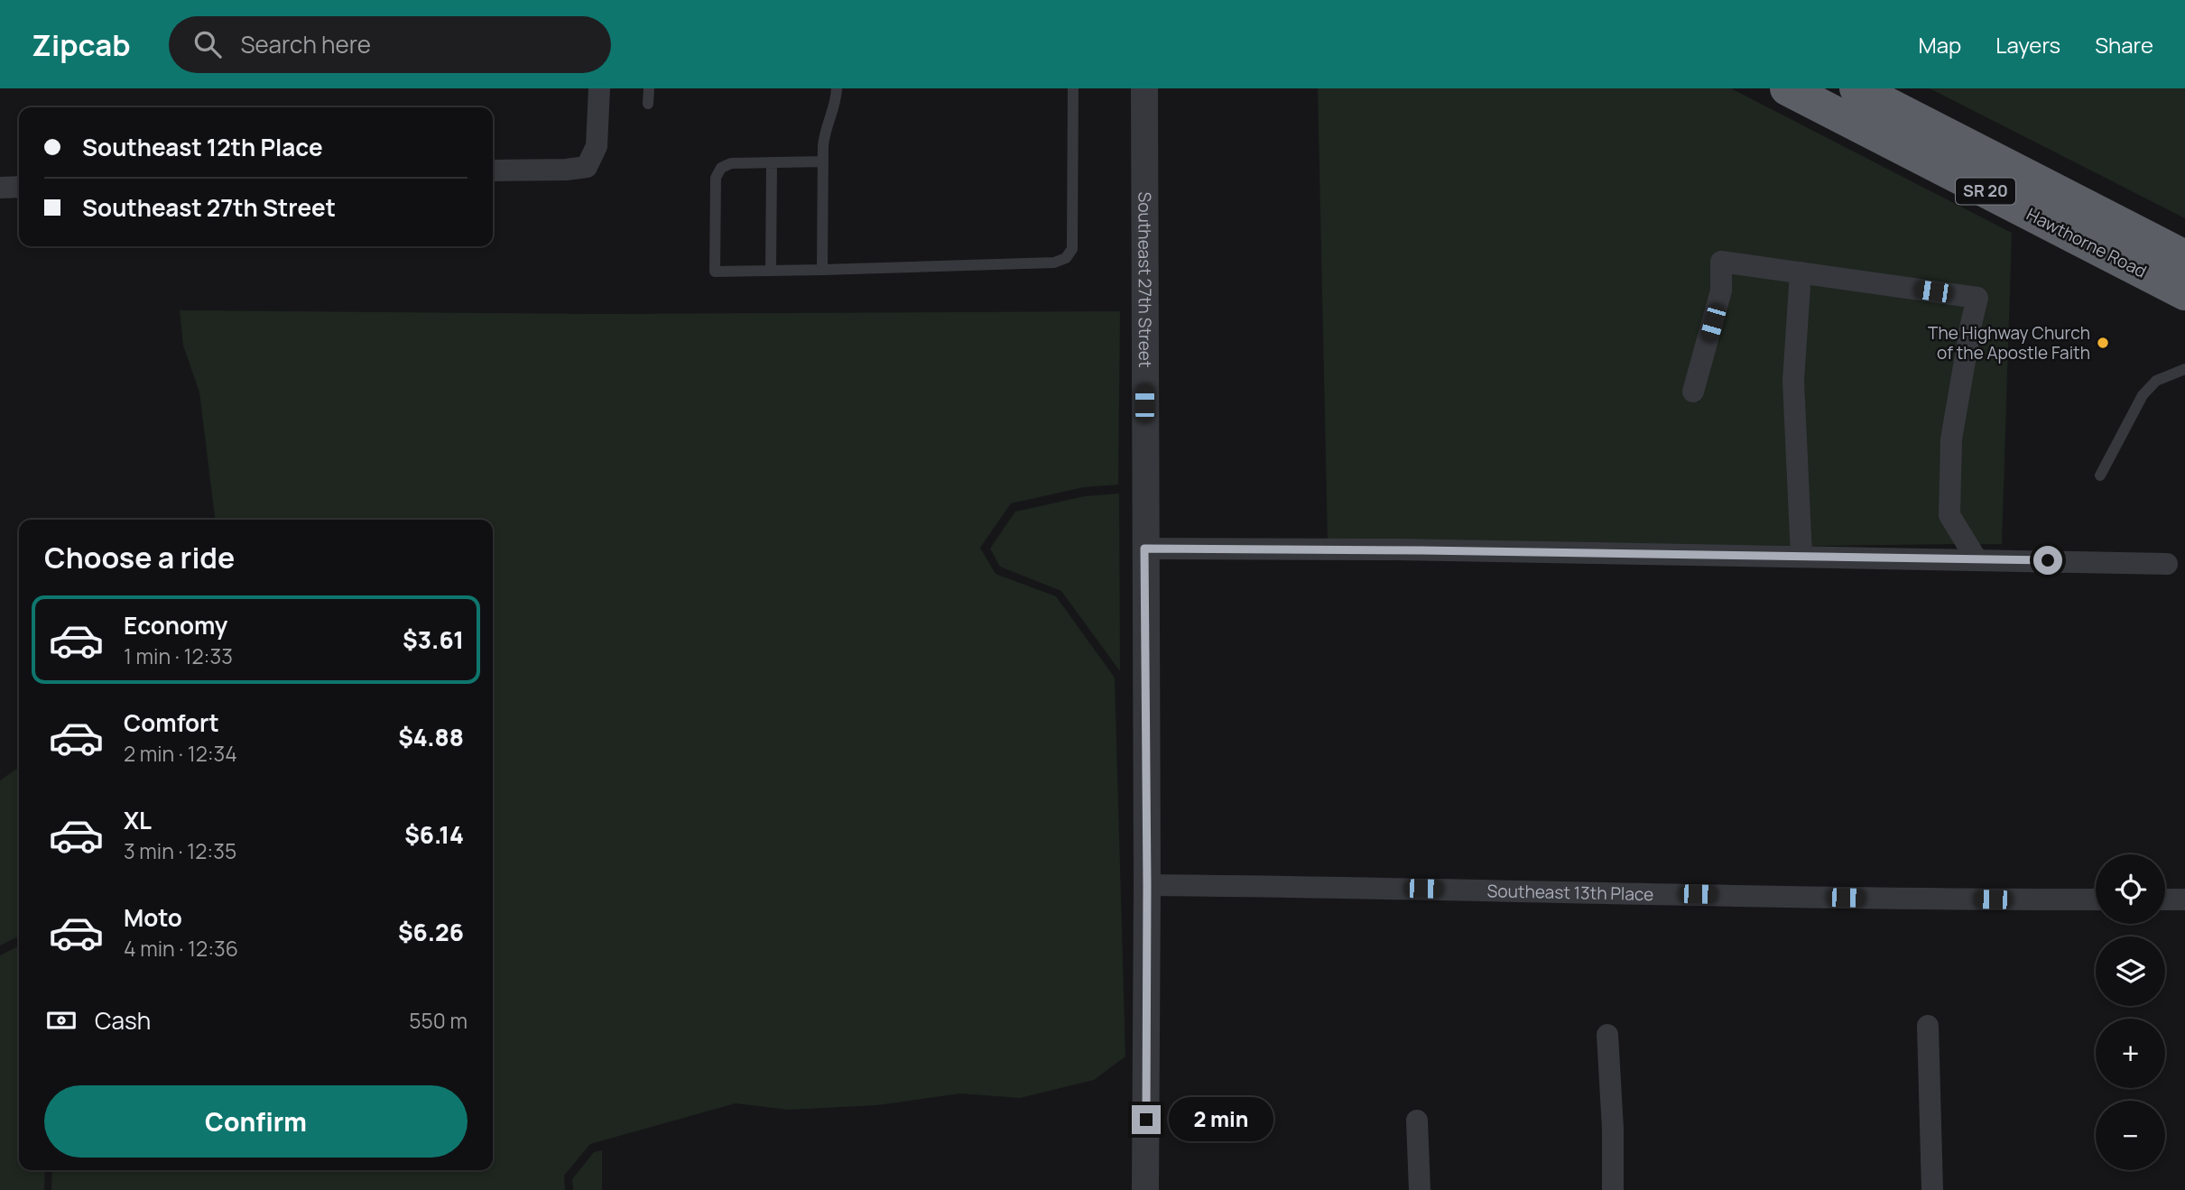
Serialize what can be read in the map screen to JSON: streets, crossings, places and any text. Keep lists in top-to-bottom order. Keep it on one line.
{"streets":{"highway":["SR 20","Hawthorne Road"],"street":["Southeast 27th Street","Southeast 13th Place"]},"crossings":[["Southeast 27th Street","Southeast 13th Place"]],"places":["The Highway Church of the Apostle Faith"],"page":{"header":"Zipcab","search":"Search here","nav":["Map","Layers","Share"],"banner":["Southeast 12th Place","Southeast 27th Street"],"heading":"Choose a ride","list":[{"name":"Economy","note":"1 min · 12:33","value":"$3.61"},{"name":"Comfort","note":"2 min · 12:34","value":"$4.88"},{"name":"XL","note":"3 min · 12:35","value":"$6.14"},{"name":"Moto","note":"4 min · 12:36","value":"$6.26"}],"map_buttons":["+","−"],"pay":["Cash","550 m"],"buttons":"Confirm","bubble":"2 min"}}
